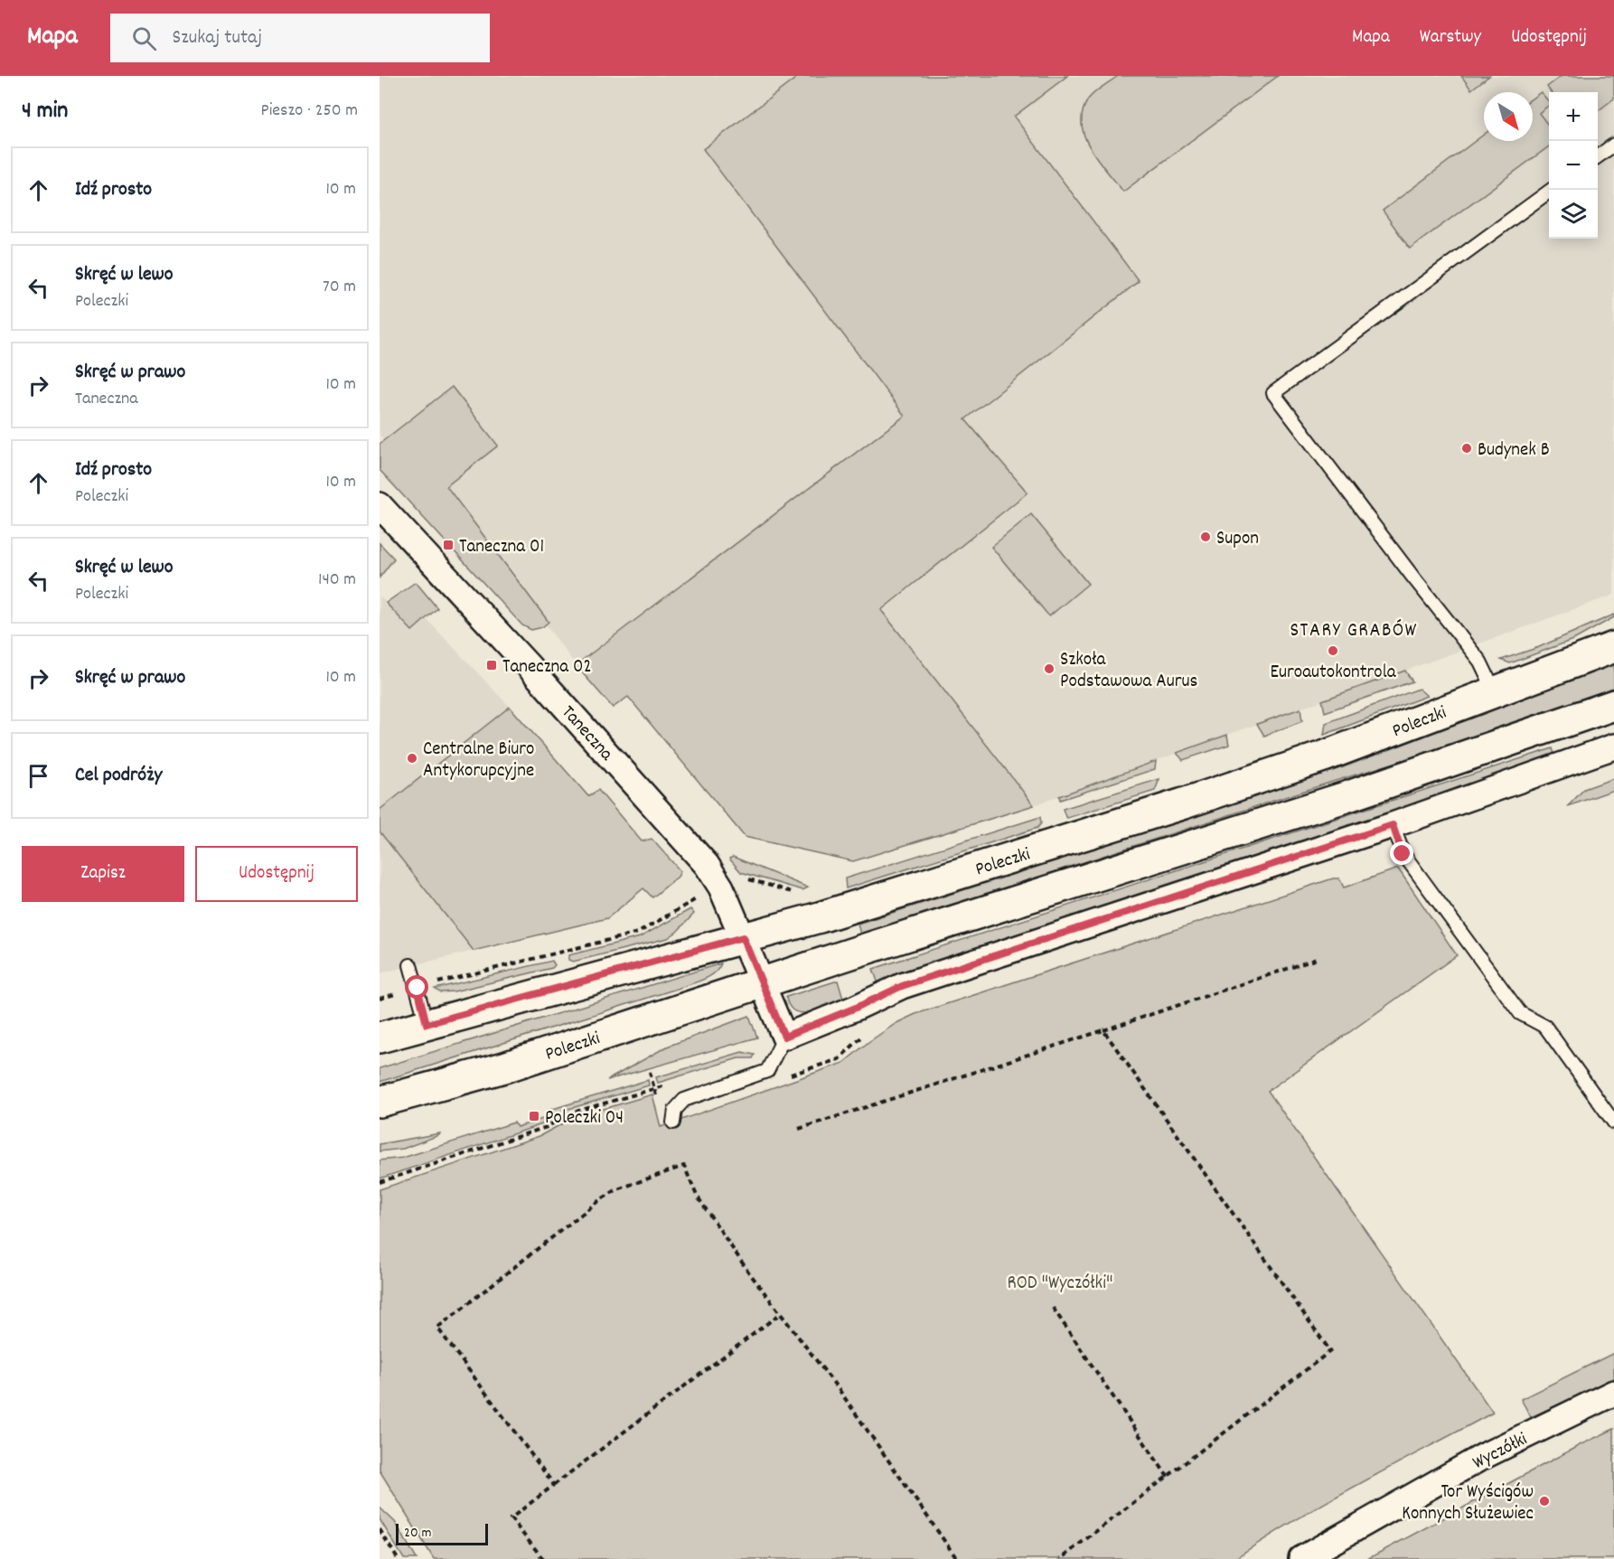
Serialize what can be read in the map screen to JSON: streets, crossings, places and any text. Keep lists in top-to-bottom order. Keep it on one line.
{"streets":{"main road":["Poleczki"],"street":["Taneczna","Wyczółki"]},"crossings":[["Poleczki","Taneczna"]],"districts":["STARY GRABÓW"],"parks":["ROD \"Wyczółki\""],"places":{"other":["Budynek B","Supon","Euroautokontrola","Szkoła Podstawowa Aurus","Centralne Biuro Antykorupcyjne","Tor Wyścigów Konnych Służewiec"],"transit":["Taneczna 01","Taneczna 02","Poleczki 04"]},"scale_bar":"20 m","north":"bottom right","page":{"header":"Mapa","search":"Szukaj tutaj","nav":["Mapa","Warstwy","Udostępnij"],"heading":["4 min","Pieszo · 250 m"],"map_buttons":["+","−"],"list":[["Idź prosto","10 m"],["Skręć w lewo","Poleczki","70 m"],["Skręć w prawo","Taneczna","10 m"],["Idź prosto","Poleczki","10 m"],["Skręć w lewo","Poleczki","140 m"],["Skręć w prawo","10 m"],"Cel podróży"],"buttons":["Zapisz","Udostępnij"],"scale":"20 m"}}
